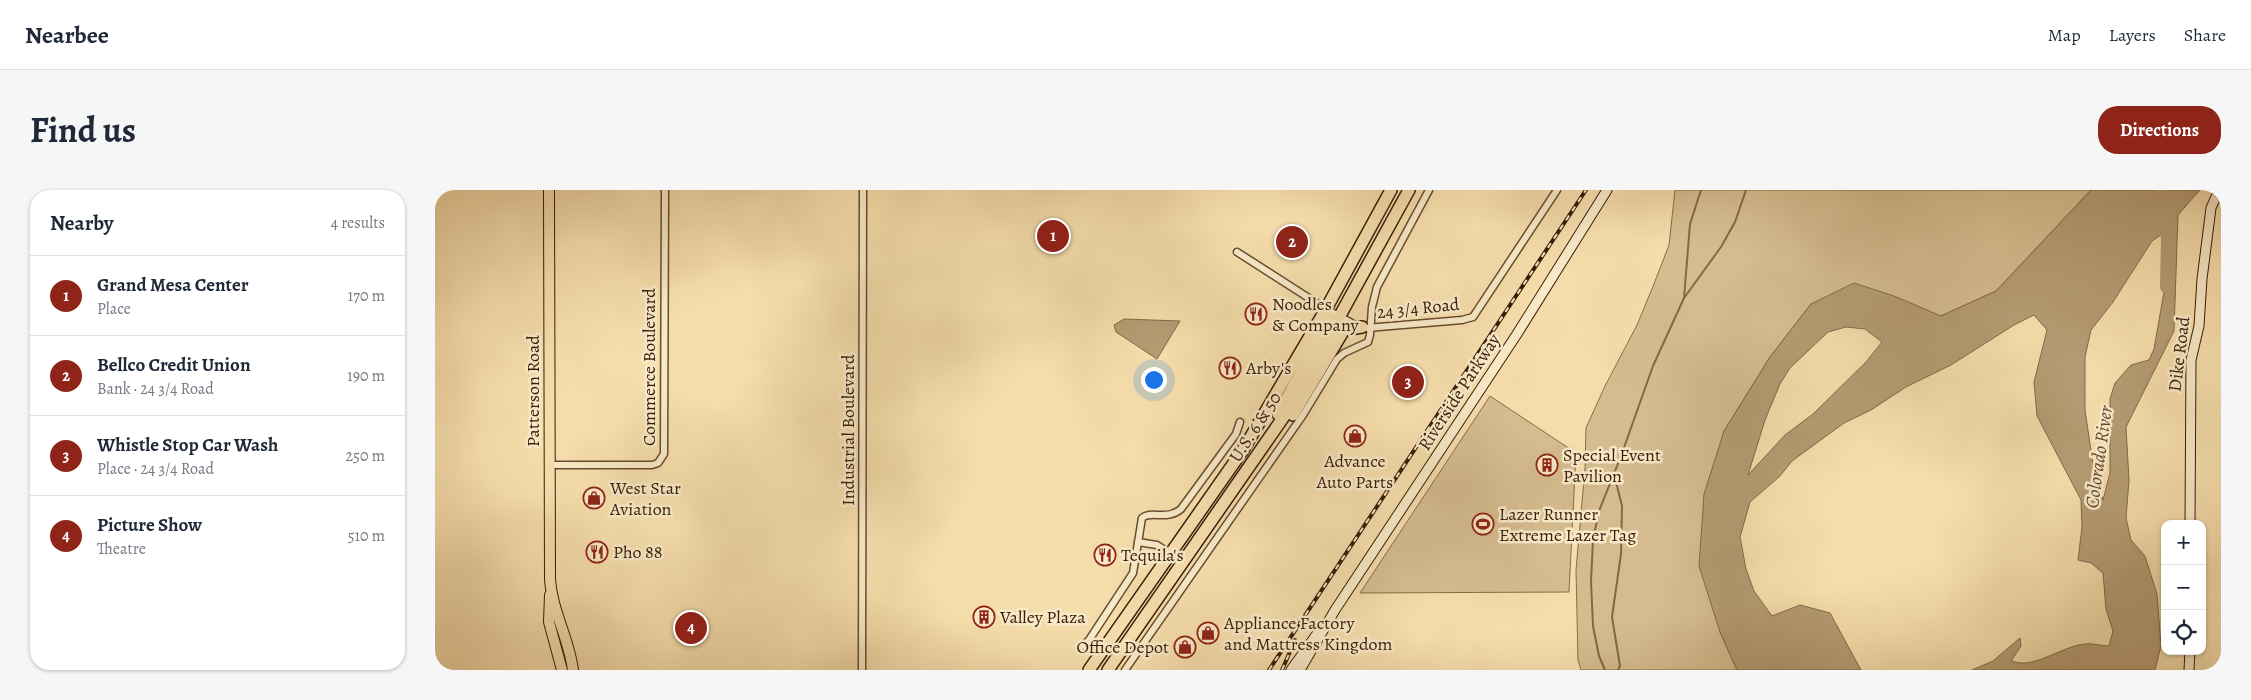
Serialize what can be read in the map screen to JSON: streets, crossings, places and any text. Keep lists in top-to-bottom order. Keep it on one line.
{"streets":{"highway":["U.S. 6 & 50"],"main road":["Dike Road","Patterson Road","Riverside Parkway"],"street":["24 3/4 Road","Commerce Boulevard","Industrial Boulevard"]},"crossings":[["24 3/4 Road","U.S. 6 & 50"],["Commerce Boulevard","Patterson Road"]],"water":["Colorado River"],"places":{"restaurant":["Noodles & Company","Arby's","Pho 88","Tequila's"],"shop":["Advance Auto Parts","West Star Aviation","Appliance Factory and Mattress Kingdom","Office Depot"],"building":["Special Event Pavilion","Valley Plaza"],"sports":["Lazer Runner Extreme Lazer Tag"]},"page":{"header":"Nearbee","nav":["Map","Layers","Share"],"title":"Find us","buttons":"Directions","heading":["Nearby","4 results"],"pins":["1","2","3","4"],"list":[{"mark":"1","name":"Grand Mesa Center","note":"Place","value":"170 m"},{"mark":"2","name":"Bellco Credit Union","note":"Bank · 24 3/4 Road","value":"190 m"},{"mark":"3","name":"Whistle Stop Car Wash","note":"Place · 24 3/4 Road","value":"250 m"},{"mark":"4","name":"Picture Show","note":"Theatre","value":"510 m"}],"map_buttons":["+","−"]}}
